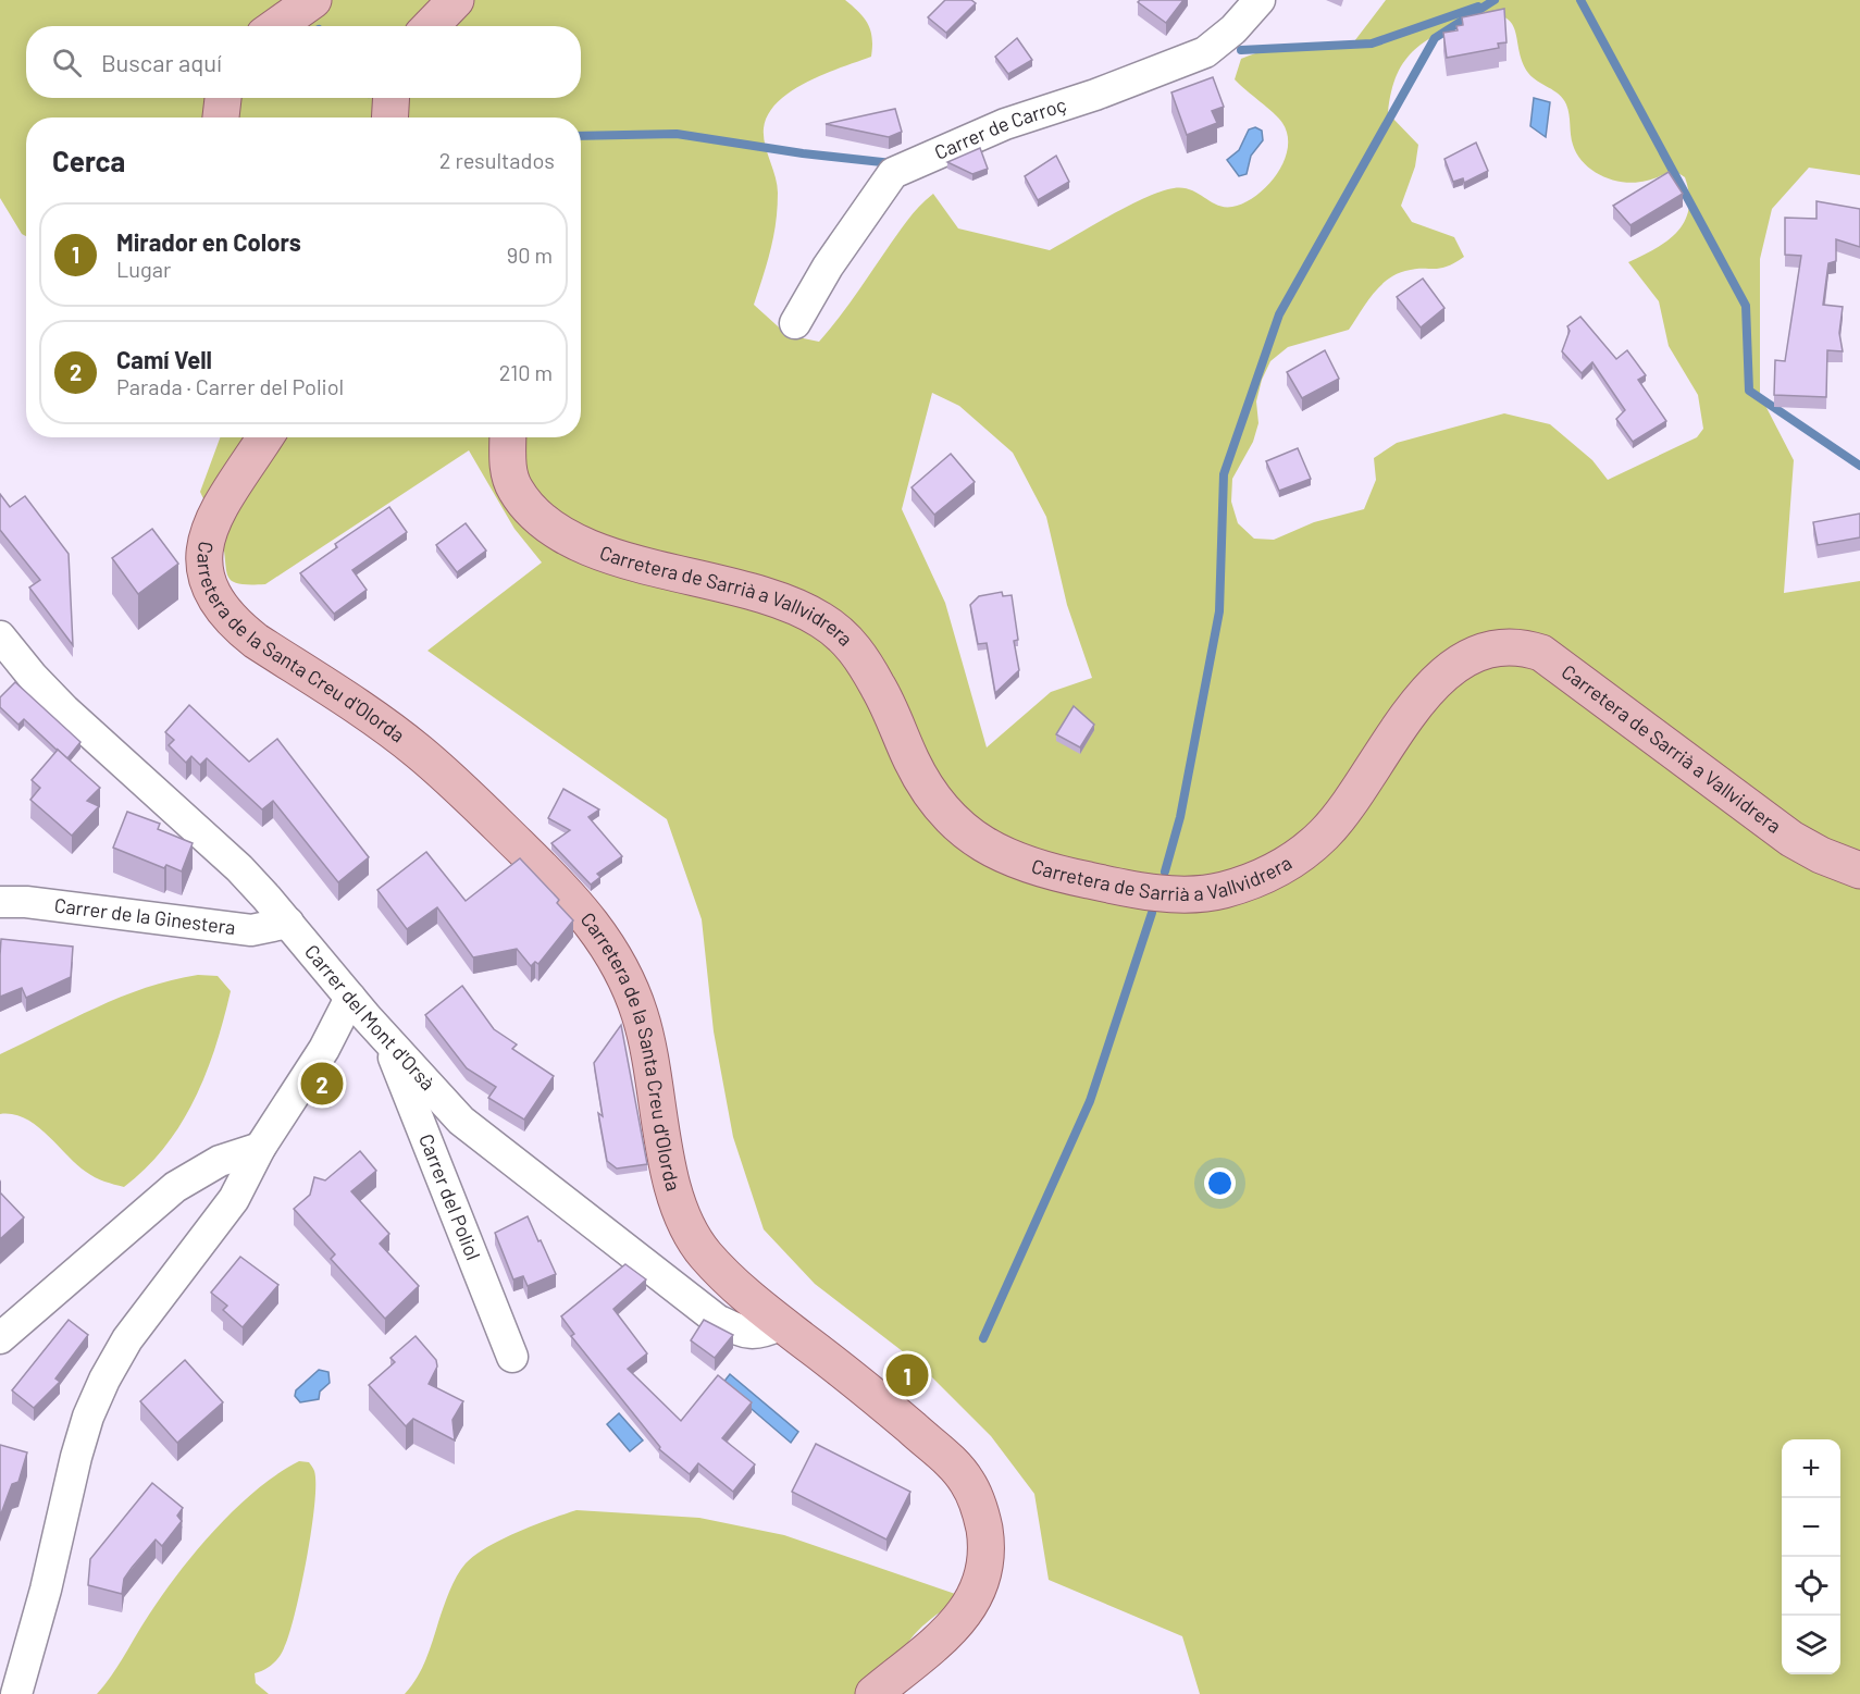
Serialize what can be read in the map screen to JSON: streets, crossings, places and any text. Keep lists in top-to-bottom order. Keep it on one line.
{"streets":{"main road":["Carretera de Sarrià a Vallvidrera","Carretera de la Santa Creu d'Olorda"],"street":["Carrer de Carroç","Carrer de la Ginestera","Carrer del Mont d'Orsà","Carrer del Poliol"]},"crossings":[["Carretera de la Santa Creu d'Olorda","Carrer del Mont d'Orsà"],["Carrer de la Ginestera","Carrer del Mont d'Orsà"],["Carrer del Mont d'Orsà","Carrer del Poliol"]],"page":{"search":"Buscar aquí","heading":["Cerca","2 resultados"],"list":[{"mark":"1","name":"Mirador en Colors","note":"Lugar","value":"90 m"},{"mark":"2","name":"Camí Vell","note":"Parada · Carrer del Poliol","value":"210 m"}],"pins":["2","1"],"map_buttons":["+","−"]}}
